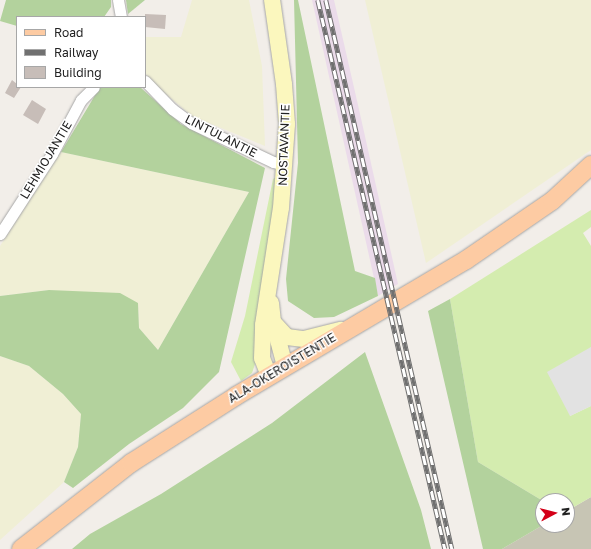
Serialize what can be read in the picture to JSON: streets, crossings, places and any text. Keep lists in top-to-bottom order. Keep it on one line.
{"streets":{"main road":["ALA-OKEROISTENTIE"],"street":["LINTULANTIE","NOSTAVANTIE","LEHMIOJANTIE"]},"crossings":[["LINTULANTIE","NOSTAVANTIE"],["NOSTAVANTIE","ALA-OKEROISTENTIE"]],"legend":["Road","Railway","Building"],"north":"right"}
